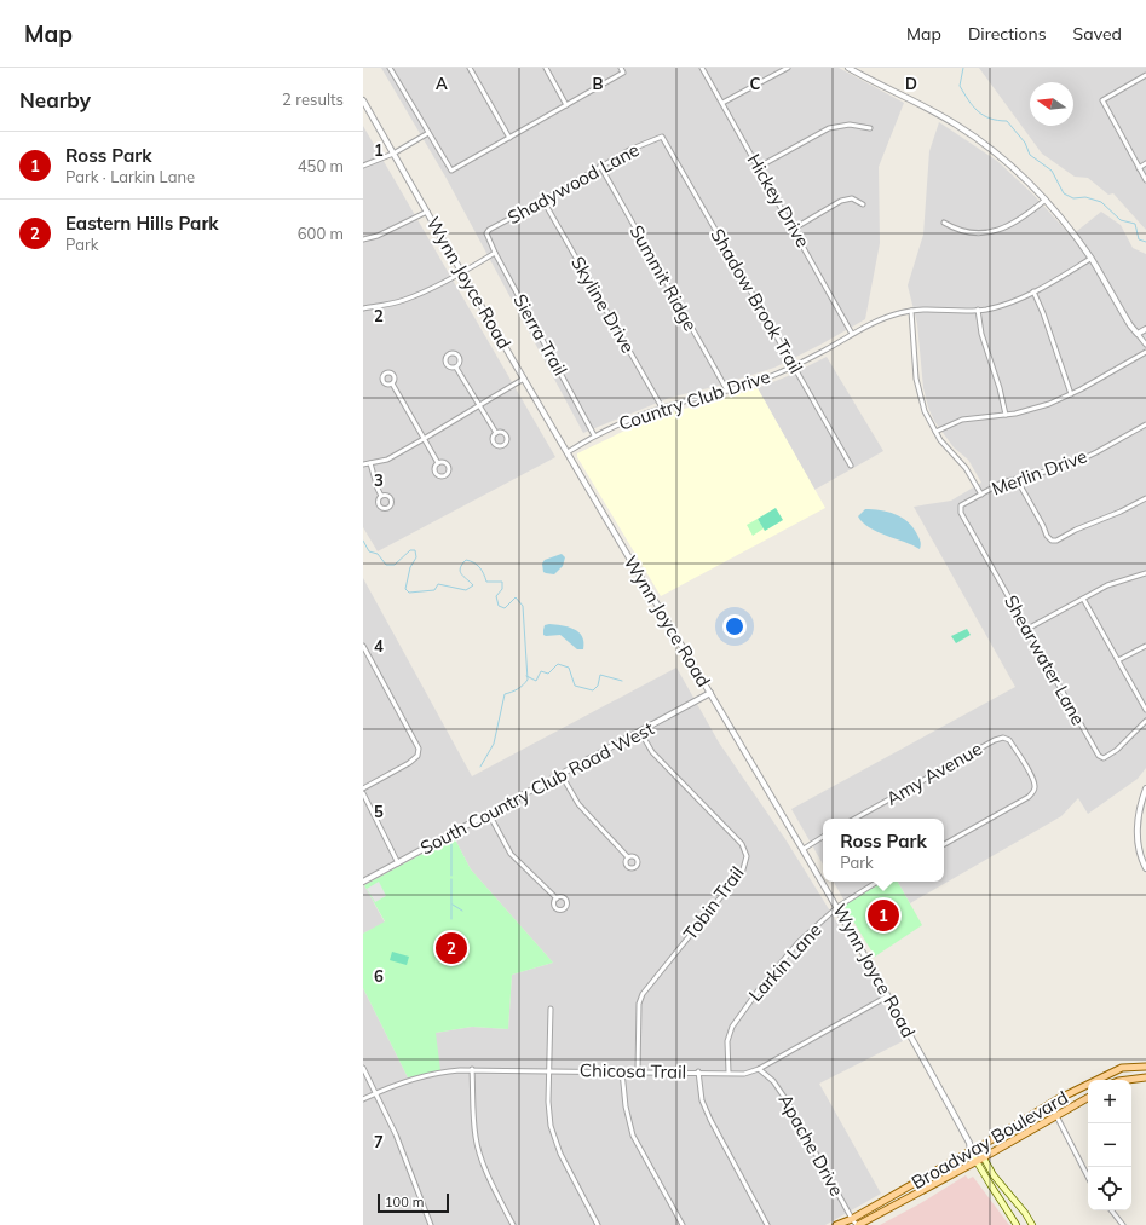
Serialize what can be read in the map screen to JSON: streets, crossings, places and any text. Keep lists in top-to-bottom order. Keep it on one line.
{"streets":{"main road":["Wynn Joyce Road","Broadway Boulevard"],"street":["Shadywood Lane","Hickey Drive","Summit Ridge","Shadow Brook Trail","Skyline Drive","Sierra Trail","Country Club Drive","Merlin Drive","Shearwater Lane","Amy Avenue","South Country Club Road West","Tobin Trail","Larkin Lane","Chicosa Trail","Apache Drive"]},"crossings":[["Shadywood Lane","Summit Ridge"],["Shadywood Lane","Shadow Brook Trail"],["Shadywood Lane","Skyline Drive"],["Shadywood Lane","Sierra Trail"],["Hickey Drive","Country Club Drive"],["Summit Ridge","Country Club Drive"],["Wynn Joyce Road","Country Club Drive"],["Wynn Joyce Road","South Country Club Road West"],["Wynn Joyce Road","Larkin Lane"],["Wynn Joyce Road","Chicosa Trail"],["Wynn Joyce Road","Broadway Boulevard"],["Shadow Brook Trail","Country Club Drive"],["Skyline Drive","Country Club Drive"],["Sierra Trail","Country Club Drive"],["Merlin Drive","Shearwater Lane"],["South Country Club Road West","Tobin Trail"],["Tobin Trail","Chicosa Trail"],["Larkin Lane","Chicosa Trail"],["Chicosa Trail","Apache Drive"],["Broadway Boulevard","Apache Drive"]],"scale_bar":"100 m","north":"left","page":{"header":"Map","nav":["Map","Directions","Saved"],"heading":["Nearby","2 results"],"list":[{"mark":"1","name":"Ross Park","note":"Park · Larkin Lane","value":"450 m"},{"mark":"2","name":"Eastern Hills Park","note":"Park","value":"600 m"}],"popup":["Ross Park","Park"],"pins":["1","2"],"map_buttons":["+","−"],"scale":"100 m"},"grid":{"columns":["A","B","C","D"],"rows":["1","2","3","4","5","6","7"]}}
